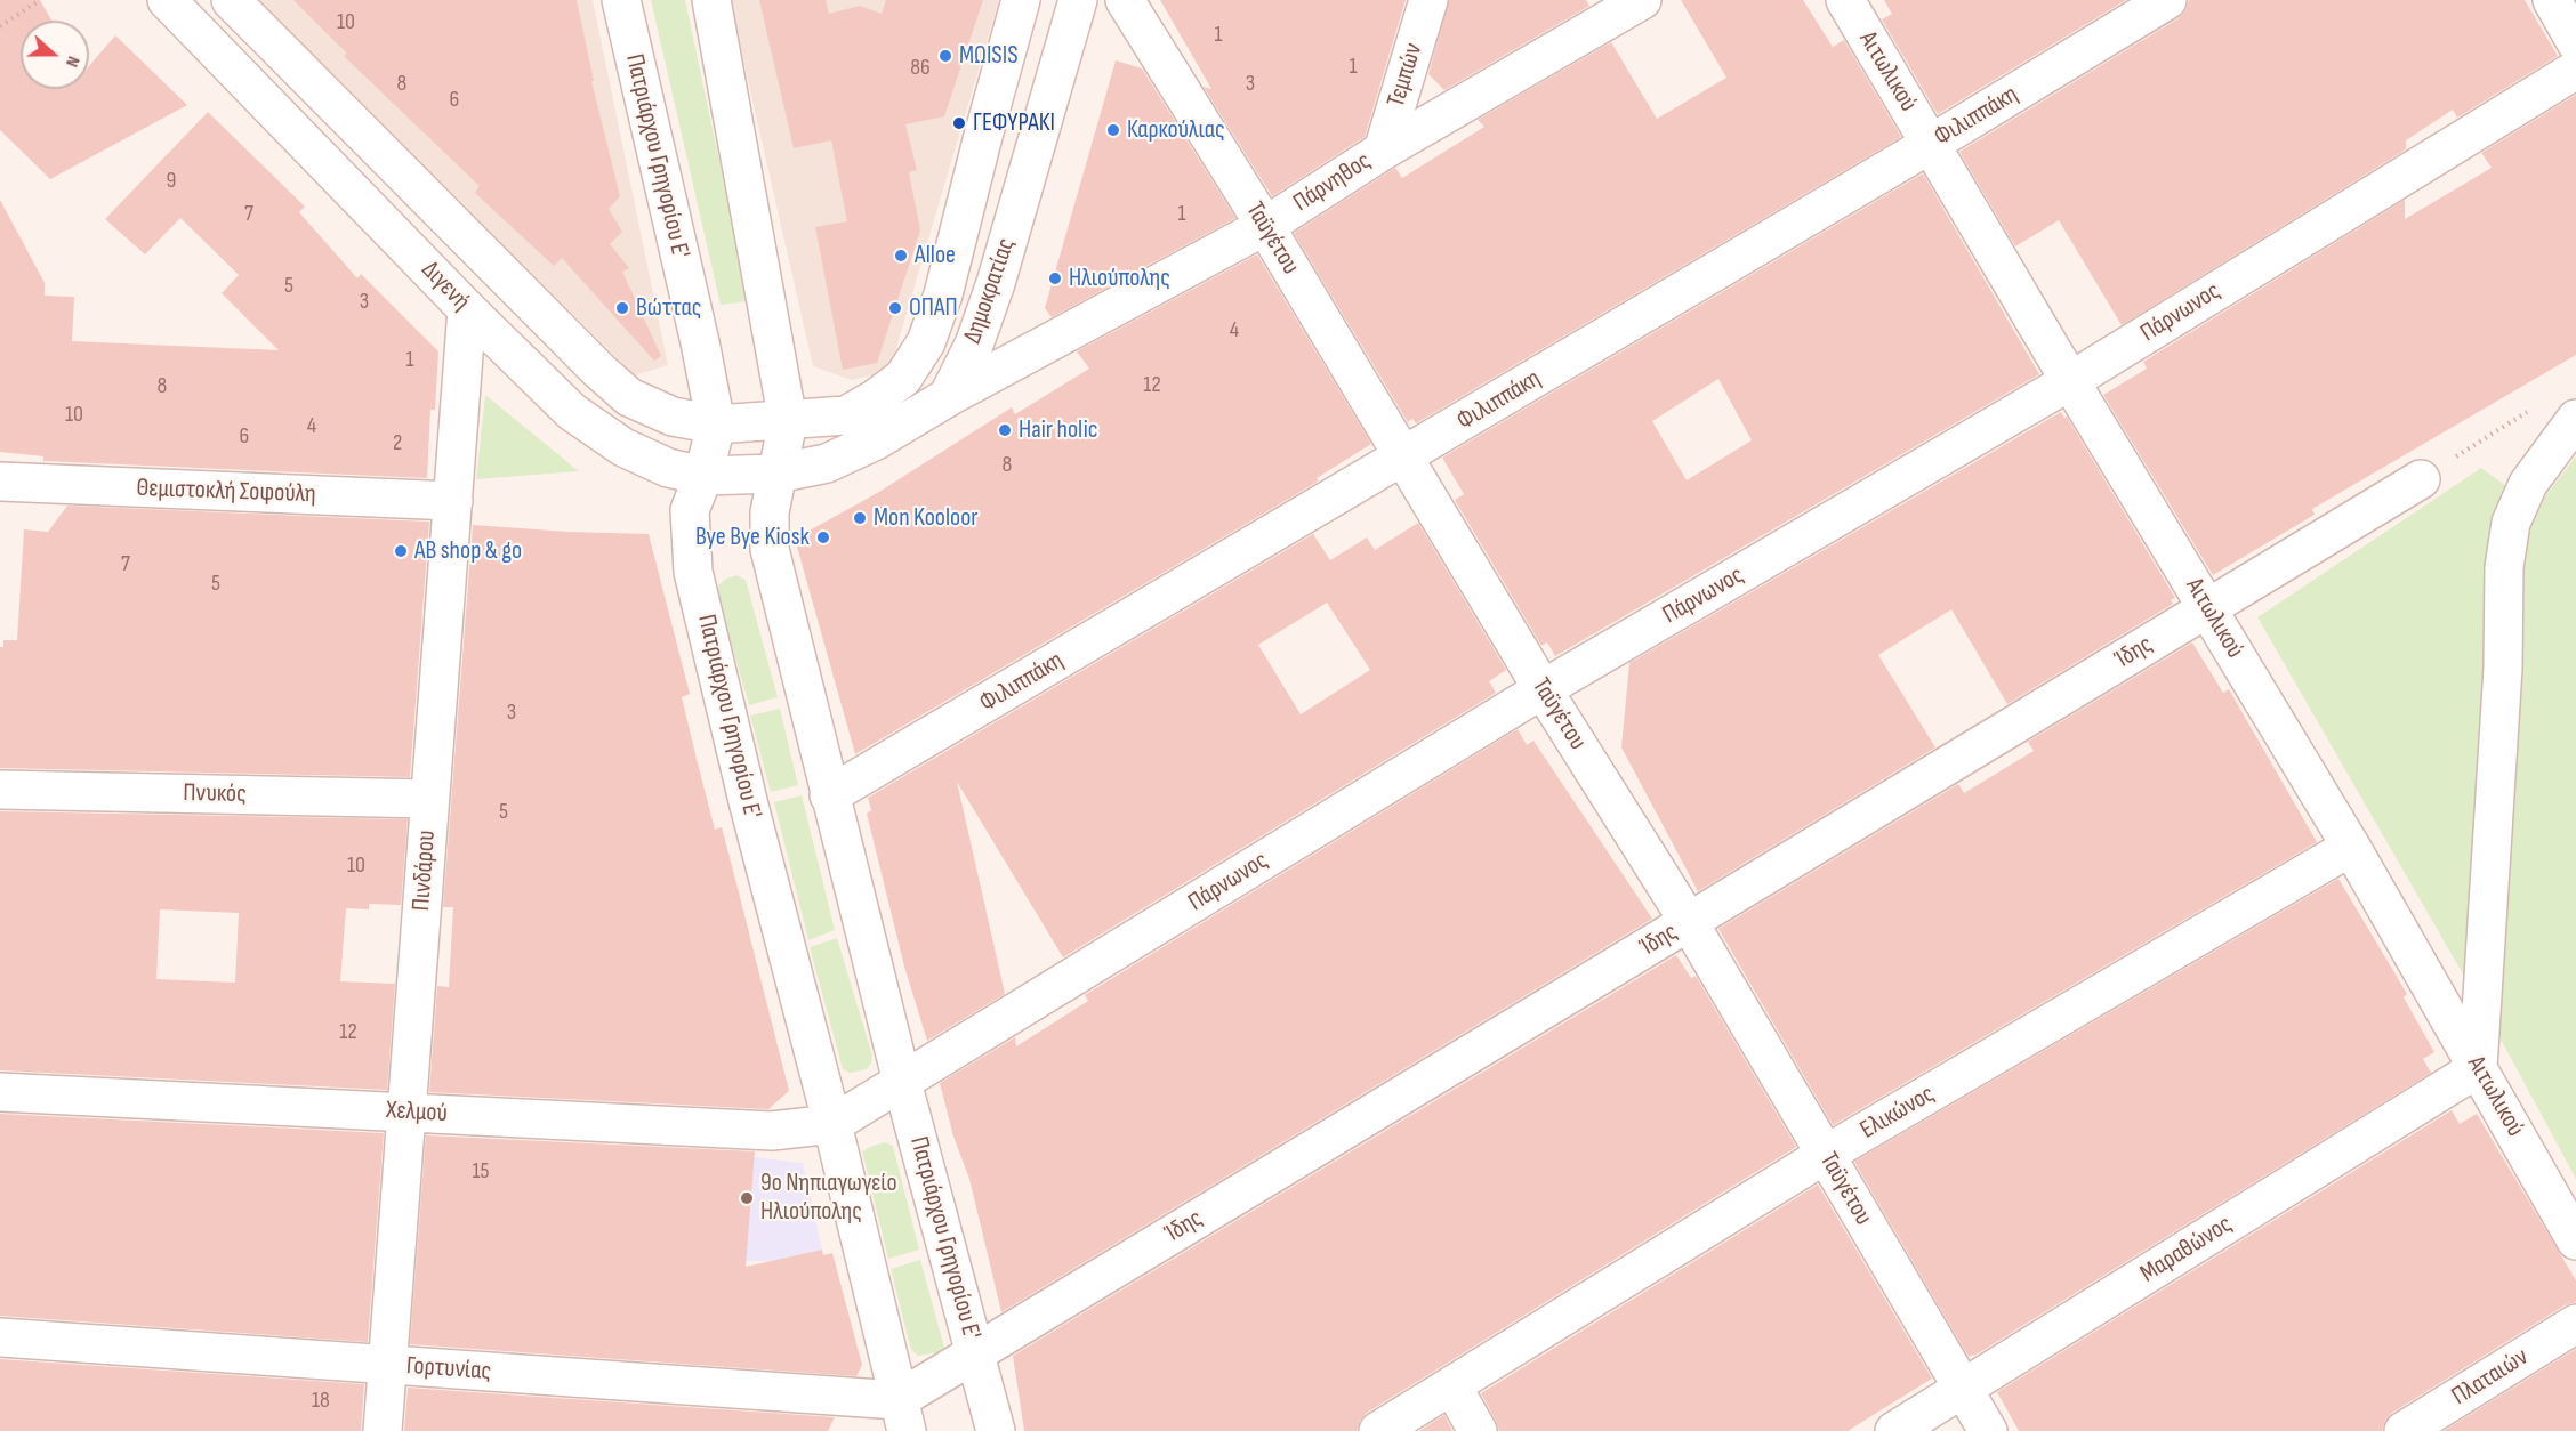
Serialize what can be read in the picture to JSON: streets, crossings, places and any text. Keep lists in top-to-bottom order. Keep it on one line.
{"streets":{"street":["Αιτωλικού","Τεμπών","Φιλιππάκη","Πατριάρχου Γρηγορίου Ε'","Πάρνηθος","Ταϋγέτου","Διγενή","Δημοκρατίας","Πάρνωνος","Θεμιστοκλή Σοφούλη","Ίδης","Πνυκός","Πινδάρου","Χελμού","Ελικώνος","Μαραθώνος","Γορτυνίας","Πλαταιών"]},"crossings":[["Αιτωλικού","Φιλιππάκη"],["Αιτωλικού","Πάρνωνος"],["Αιτωλικού","Ίδης"],["Αιτωλικού","Ελικώνος"],["Αιτωλικού","Μαραθώνος"],["Τεμπών","Πάρνηθος"],["Φιλιππάκη","Πατριάρχου Γρηγορίου Ε'"],["Φιλιππάκη","Ταϋγέτου"],["Πατριάρχου Γρηγορίου Ε'","Διγενή"],["Πατριάρχου Γρηγορίου Ε'","Δημοκρατίας"],["Πατριάρχου Γρηγορίου Ε'","Πάρνωνος"],["Πατριάρχου Γρηγορίου Ε'","Ίδης"],["Πατριάρχου Γρηγορίου Ε'","Χελμού"],["Πατριάρχου Γρηγορίου Ε'","Γορτυνίας"],["Πάρνηθος","Ταϋγέτου"],["Πάρνηθος","Δημοκρατίας"],["Ταϋγέτου","Πάρνωνος"],["Ταϋγέτου","Ίδης"],["Ταϋγέτου","Ελικώνος"],["Ταϋγέτου","Μαραθώνος"],["Διγενή","Δημοκρατίας"],["Διγενή","Πινδάρου"],["Πάρνωνος","Χελμού"],["Θεμιστοκλή Σοφούλη","Πινδάρου"],["Ίδης","Γορτυνίας"],["Πνυκός","Πινδάρου"],["Πινδάρου","Χελμού"],["Πινδάρου","Γορτυνίας"]],"places":["ΜΩISIS","ΓΕΦΥΡΑΚΙ","Καρκούλιας","Alloe","Ηλιούπολης","Βώττας","ΟΠΑΠ","Hair holic","Mon Kooloor","Bye Bye Kiosk","ΑΒ shop & go","9ο Νηπιαγωγείο Ηλιούπολης"],"house_numbers":["10","1","1","86","8","3","6","9","7","1","5","3","4","1","12","8","10","4","6","2","8","7","5","3","5","10","12","15","18"],"north":"right"}
